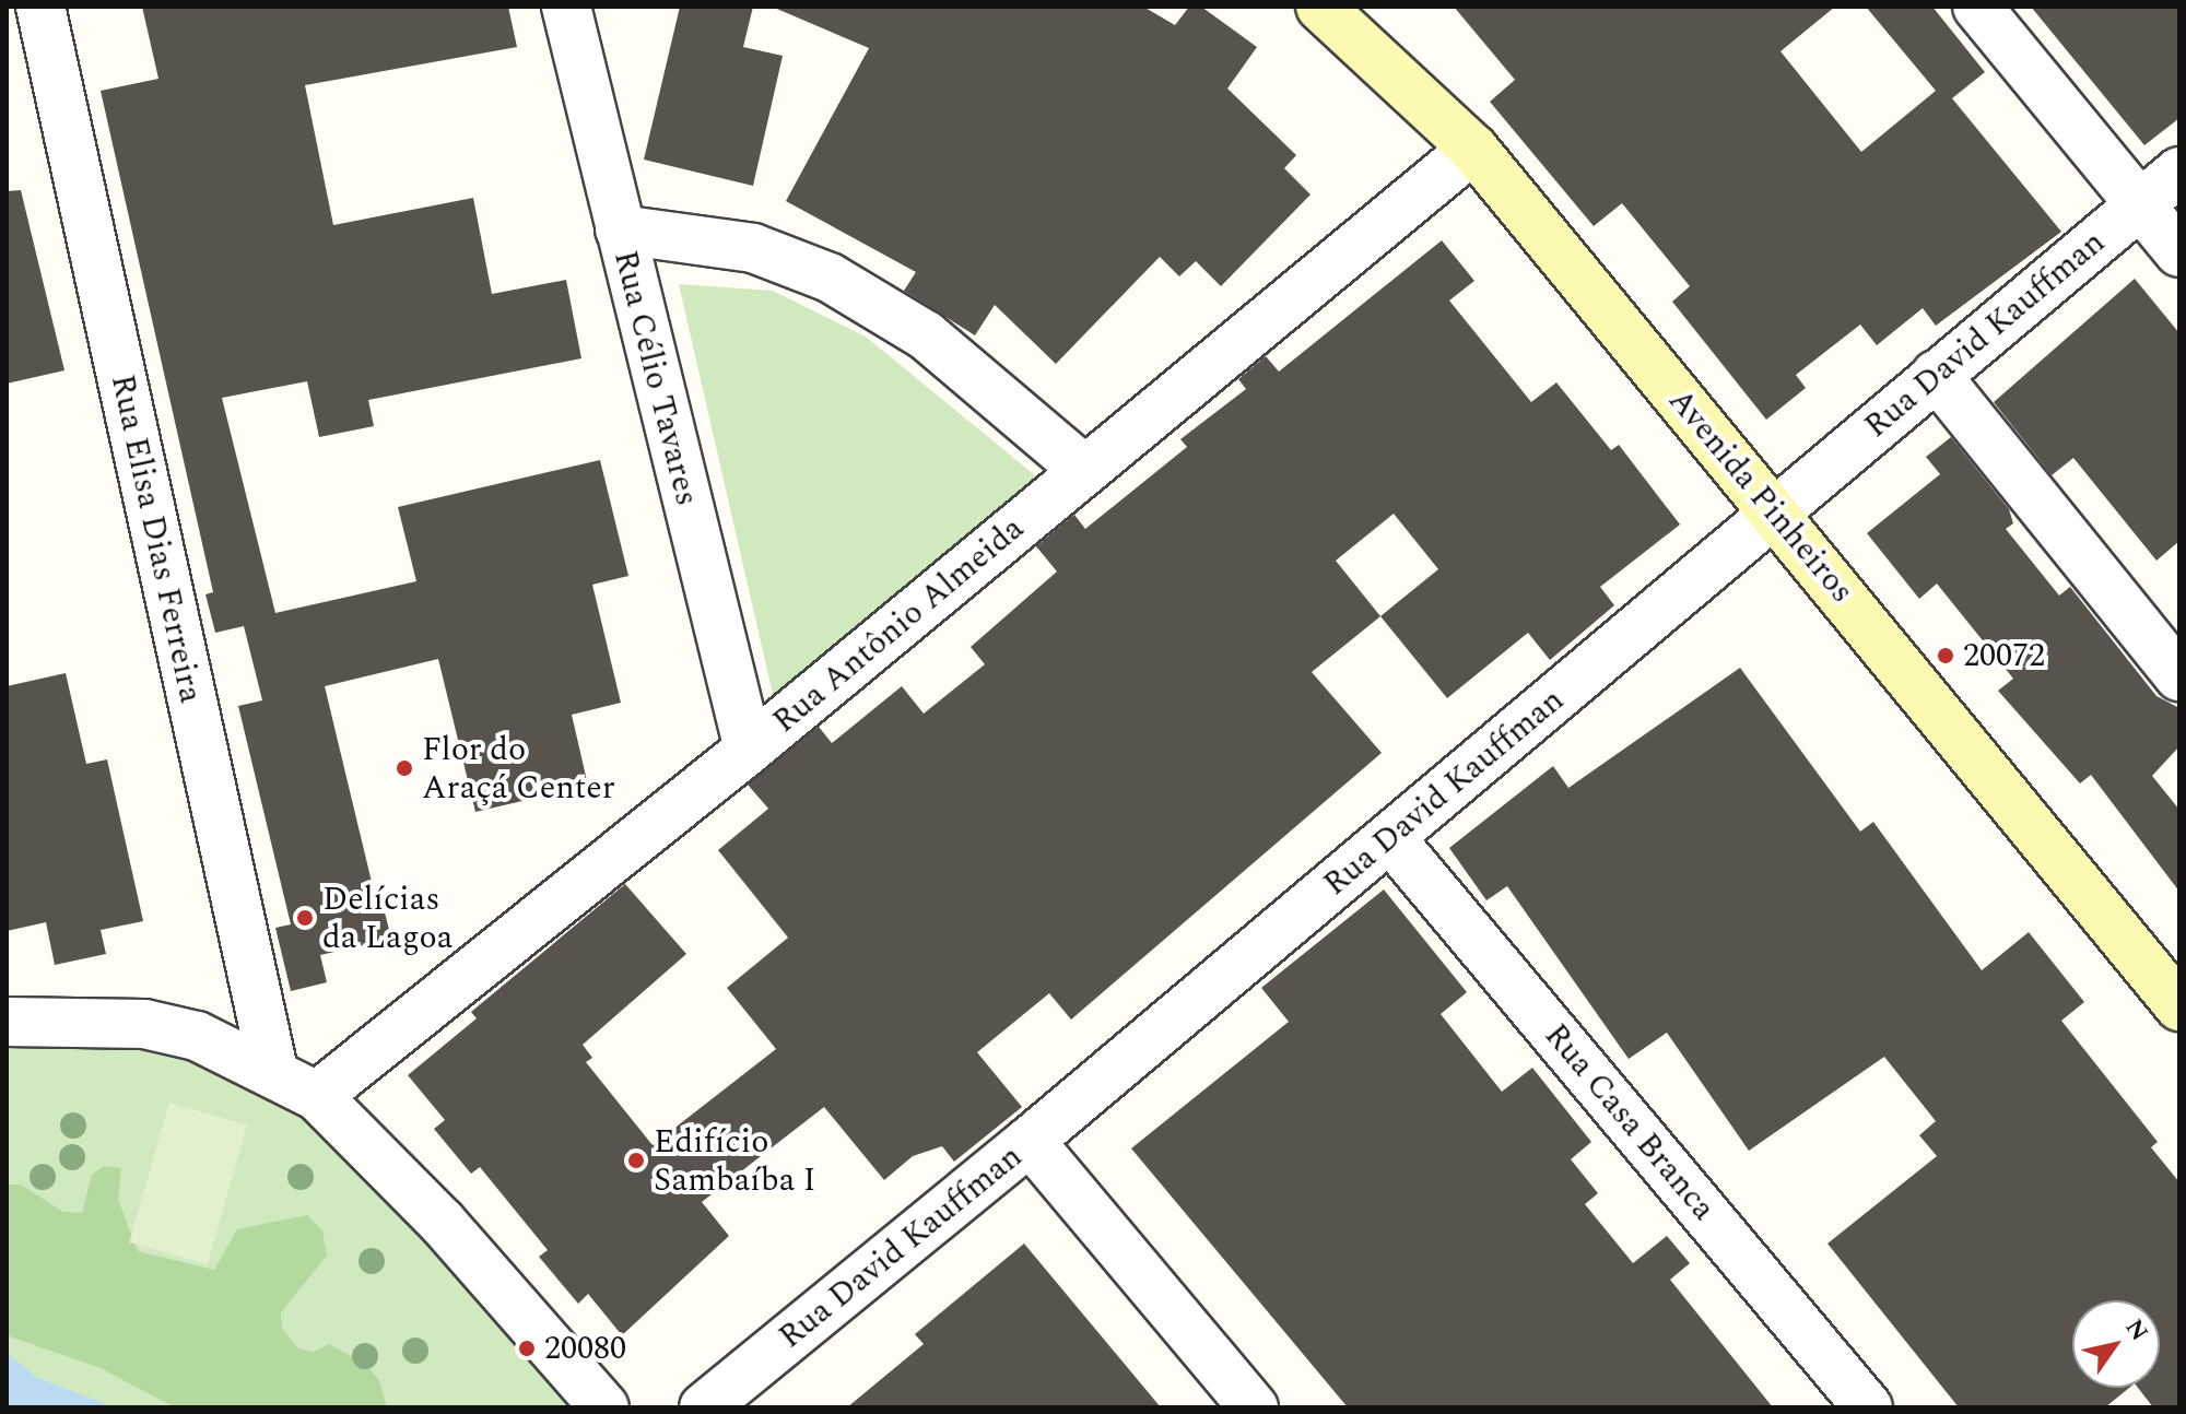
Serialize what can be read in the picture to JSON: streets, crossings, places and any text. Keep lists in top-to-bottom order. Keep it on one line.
{"streets":{"street":["Rua David Kauffman","Rua Célio Tavares","Avenida Pinheiros","Rua Elisa Dias Ferreira","Rua Antônio Almeida","Rua Casa Branca"]},"crossings":[["Rua David Kauffman","Avenida Pinheiros"],["Rua David Kauffman","Rua Casa Branca"],["Rua Célio Tavares","Rua Antônio Almeida"],["Avenida Pinheiros","Rua Antônio Almeida"]],"places":["20072","Flor do Araçá Center","Delícias da Lagoa","Edifício Sambaíba I","20080"],"north":"top right"}
